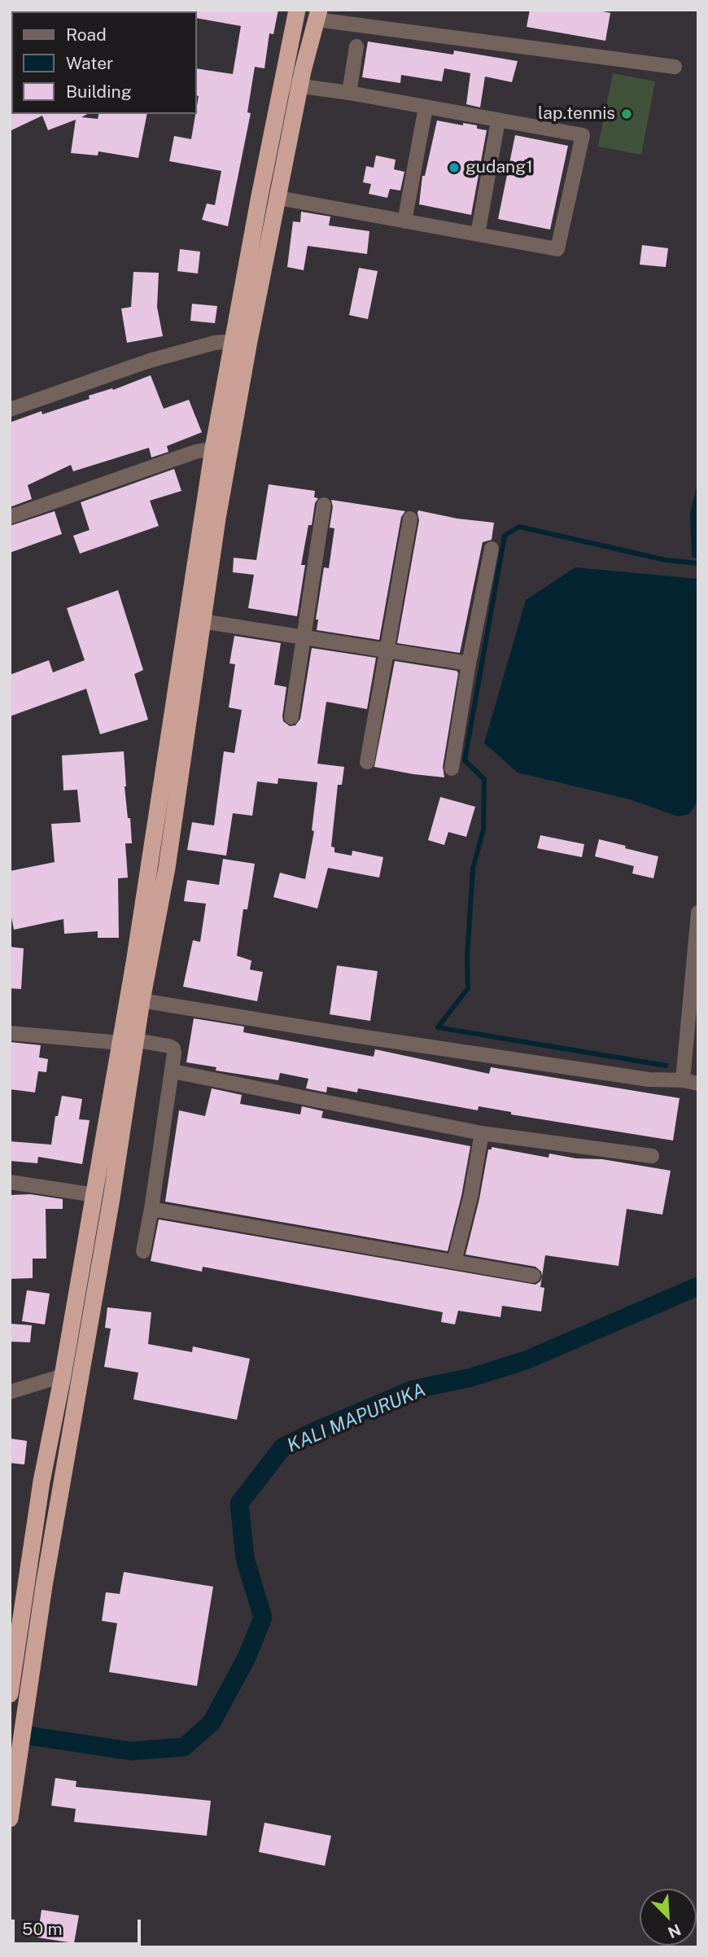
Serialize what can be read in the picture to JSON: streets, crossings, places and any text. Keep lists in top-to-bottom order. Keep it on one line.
{"water":["KALI MAPURUKA"],"places":["lap.tennis","gudang1"],"legend":["Road","Water","Building"],"scale_bar":"50 m","north":"bottom right"}
